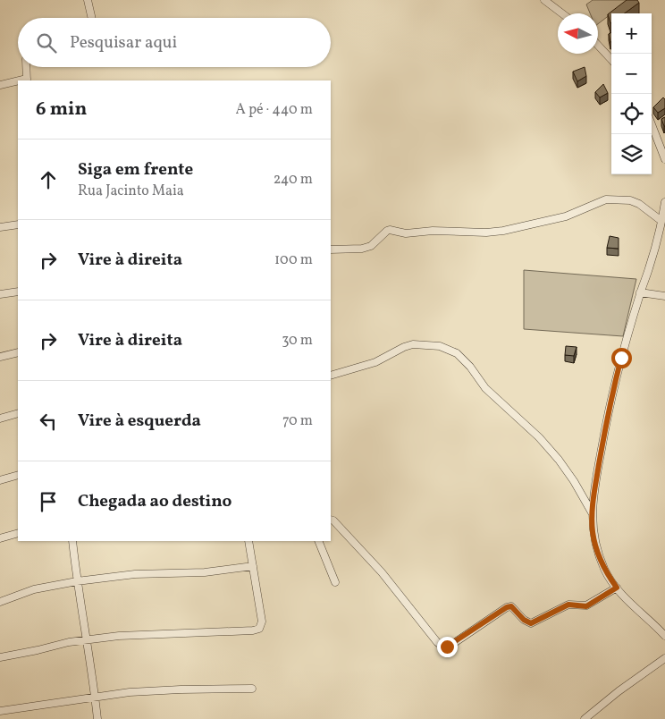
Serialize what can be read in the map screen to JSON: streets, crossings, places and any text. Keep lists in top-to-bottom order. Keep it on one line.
{"north":"left","page":{"map_buttons":["+","−"],"search":"Pesquisar aqui","heading":["6 min","A pé · 440 m"],"list":[["Siga em frente","Rua Jacinto Maia","240 m"],["Vire à direita","100 m"],["Vire à direita","30 m"],["Vire à esquerda","70 m"],"Chegada ao destino"]}}
